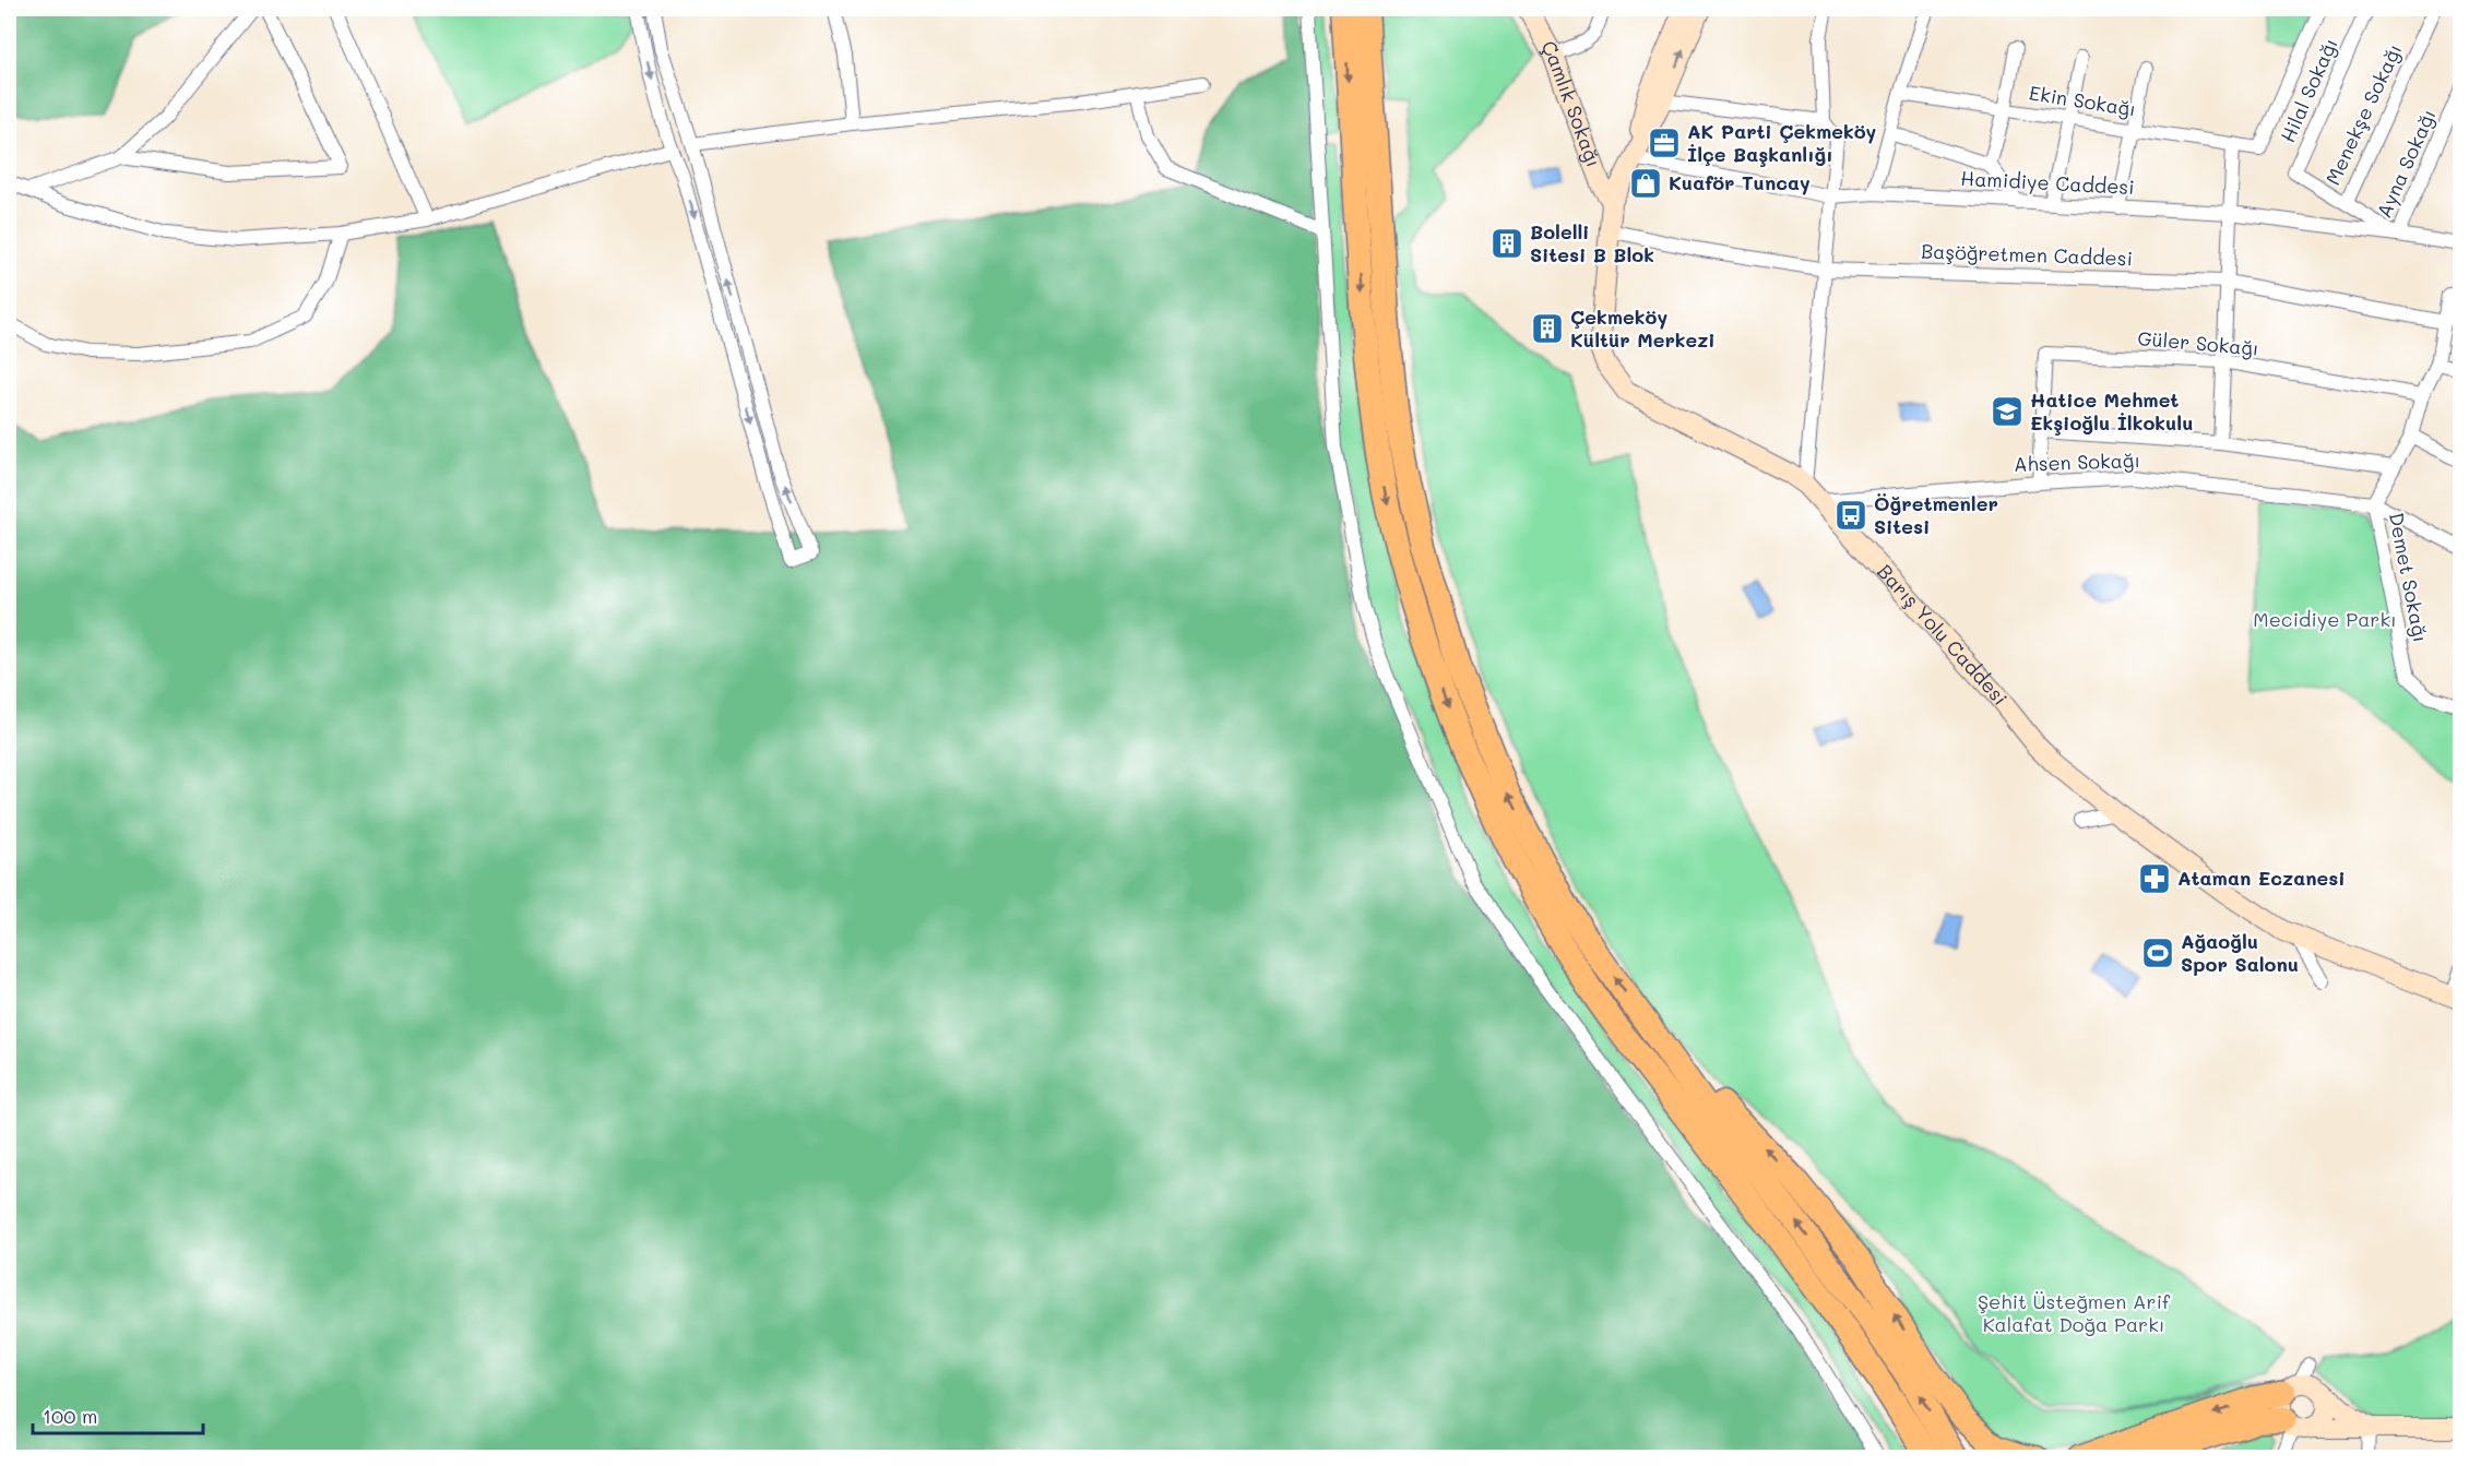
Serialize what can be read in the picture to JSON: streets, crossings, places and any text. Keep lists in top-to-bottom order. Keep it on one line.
{"streets":{"main road":["Çamlık Sokağı","Barış Yolu Caddesi"],"street":["Hilal Sokağı","Ekin Sokağı","Menekşe Sokağı","Ayna Sokağı","Hamidiye Caddesi","Başöğretmen Caddesi","Güler Sokağı","Ahsen Sokağı","Demet Sokağı"]},"crossings":[["Hilal Sokağı","Menekşe Sokağı"],["Hilal Sokağı","Ayna Sokağı"],["Menekşe Sokağı","Ayna Sokağı"],["Ayna Sokağı","Hamidiye Caddesi"],["Başöğretmen Caddesi","Demet Sokağı"],["Başöğretmen Caddesi","Barış Yolu Caddesi"],["Güler Sokağı","Demet Sokağı"],["Ahsen Sokağı","Demet Sokağı"],["Ahsen Sokağı","Barış Yolu Caddesi"]],"parks":["Mecidiye Parkı","Şehit Üsteğmen Arif Kalafat Doğa Parkı"],"places":{"office":["AK Parti Çekmeköy İlçe Başkanlığı"],"shop":["Kuaför Tuncay"],"building":["Bolelli Sitesi B Blok","Çekmeköy Kültür Merkezi"],"school or university":["Hatice Mehmet Ekşioğlu İlkokulu"],"bus stop":["Öğretmenler Sitesi"],"pharmacy":["Ataman Eczanesi"],"sports":["Ağaoğlu Spor Salonu"]},"scale_bar":"100 m"}
